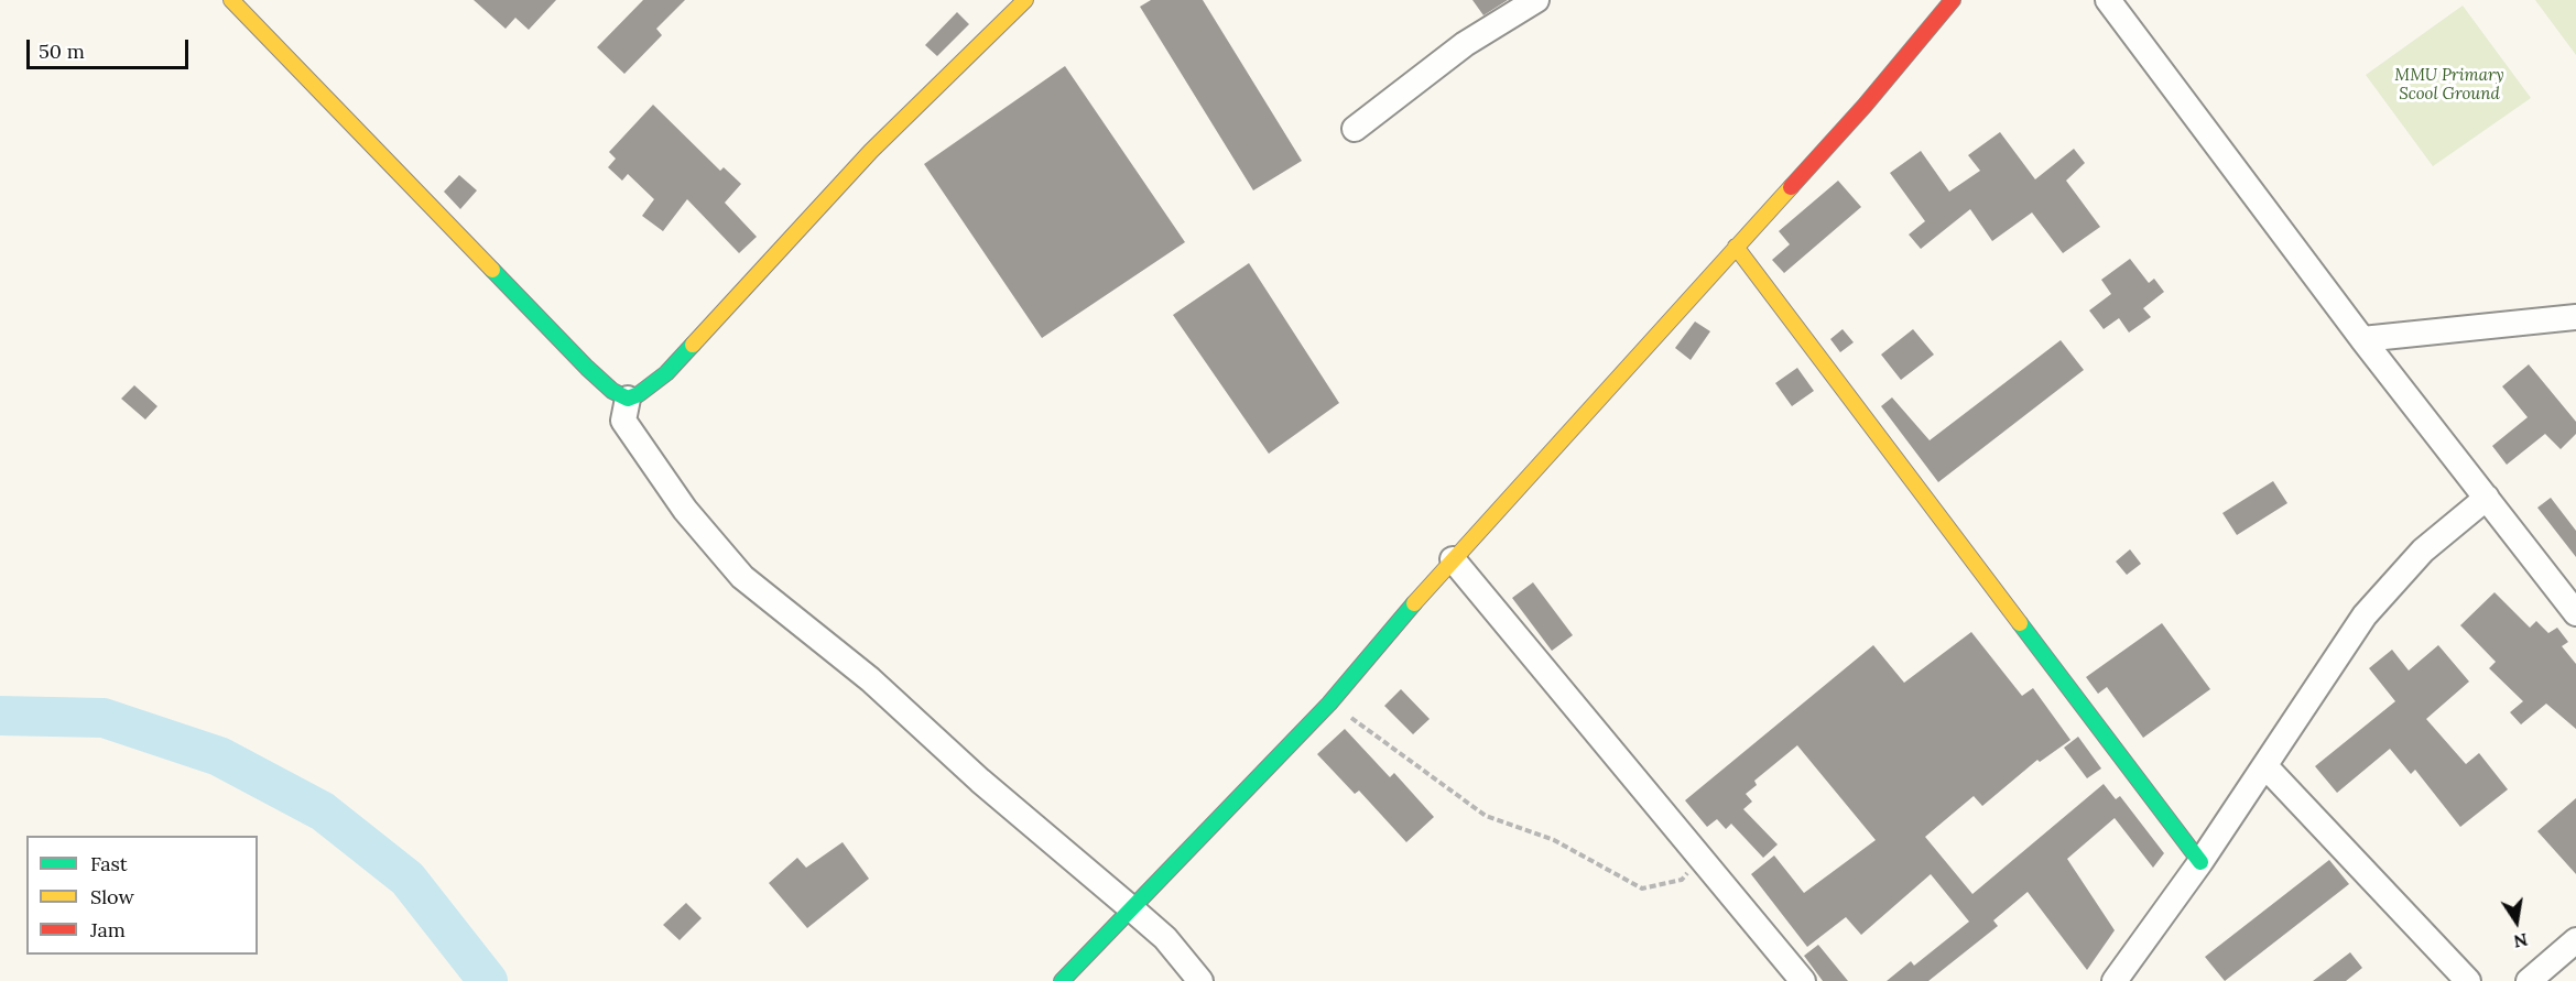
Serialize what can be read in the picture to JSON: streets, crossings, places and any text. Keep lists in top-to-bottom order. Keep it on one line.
{"parks":["MMU Primary Scool Ground"],"legend":["Fast","Slow","Jam"],"scale_bar":"50 m","north":"bottom"}
